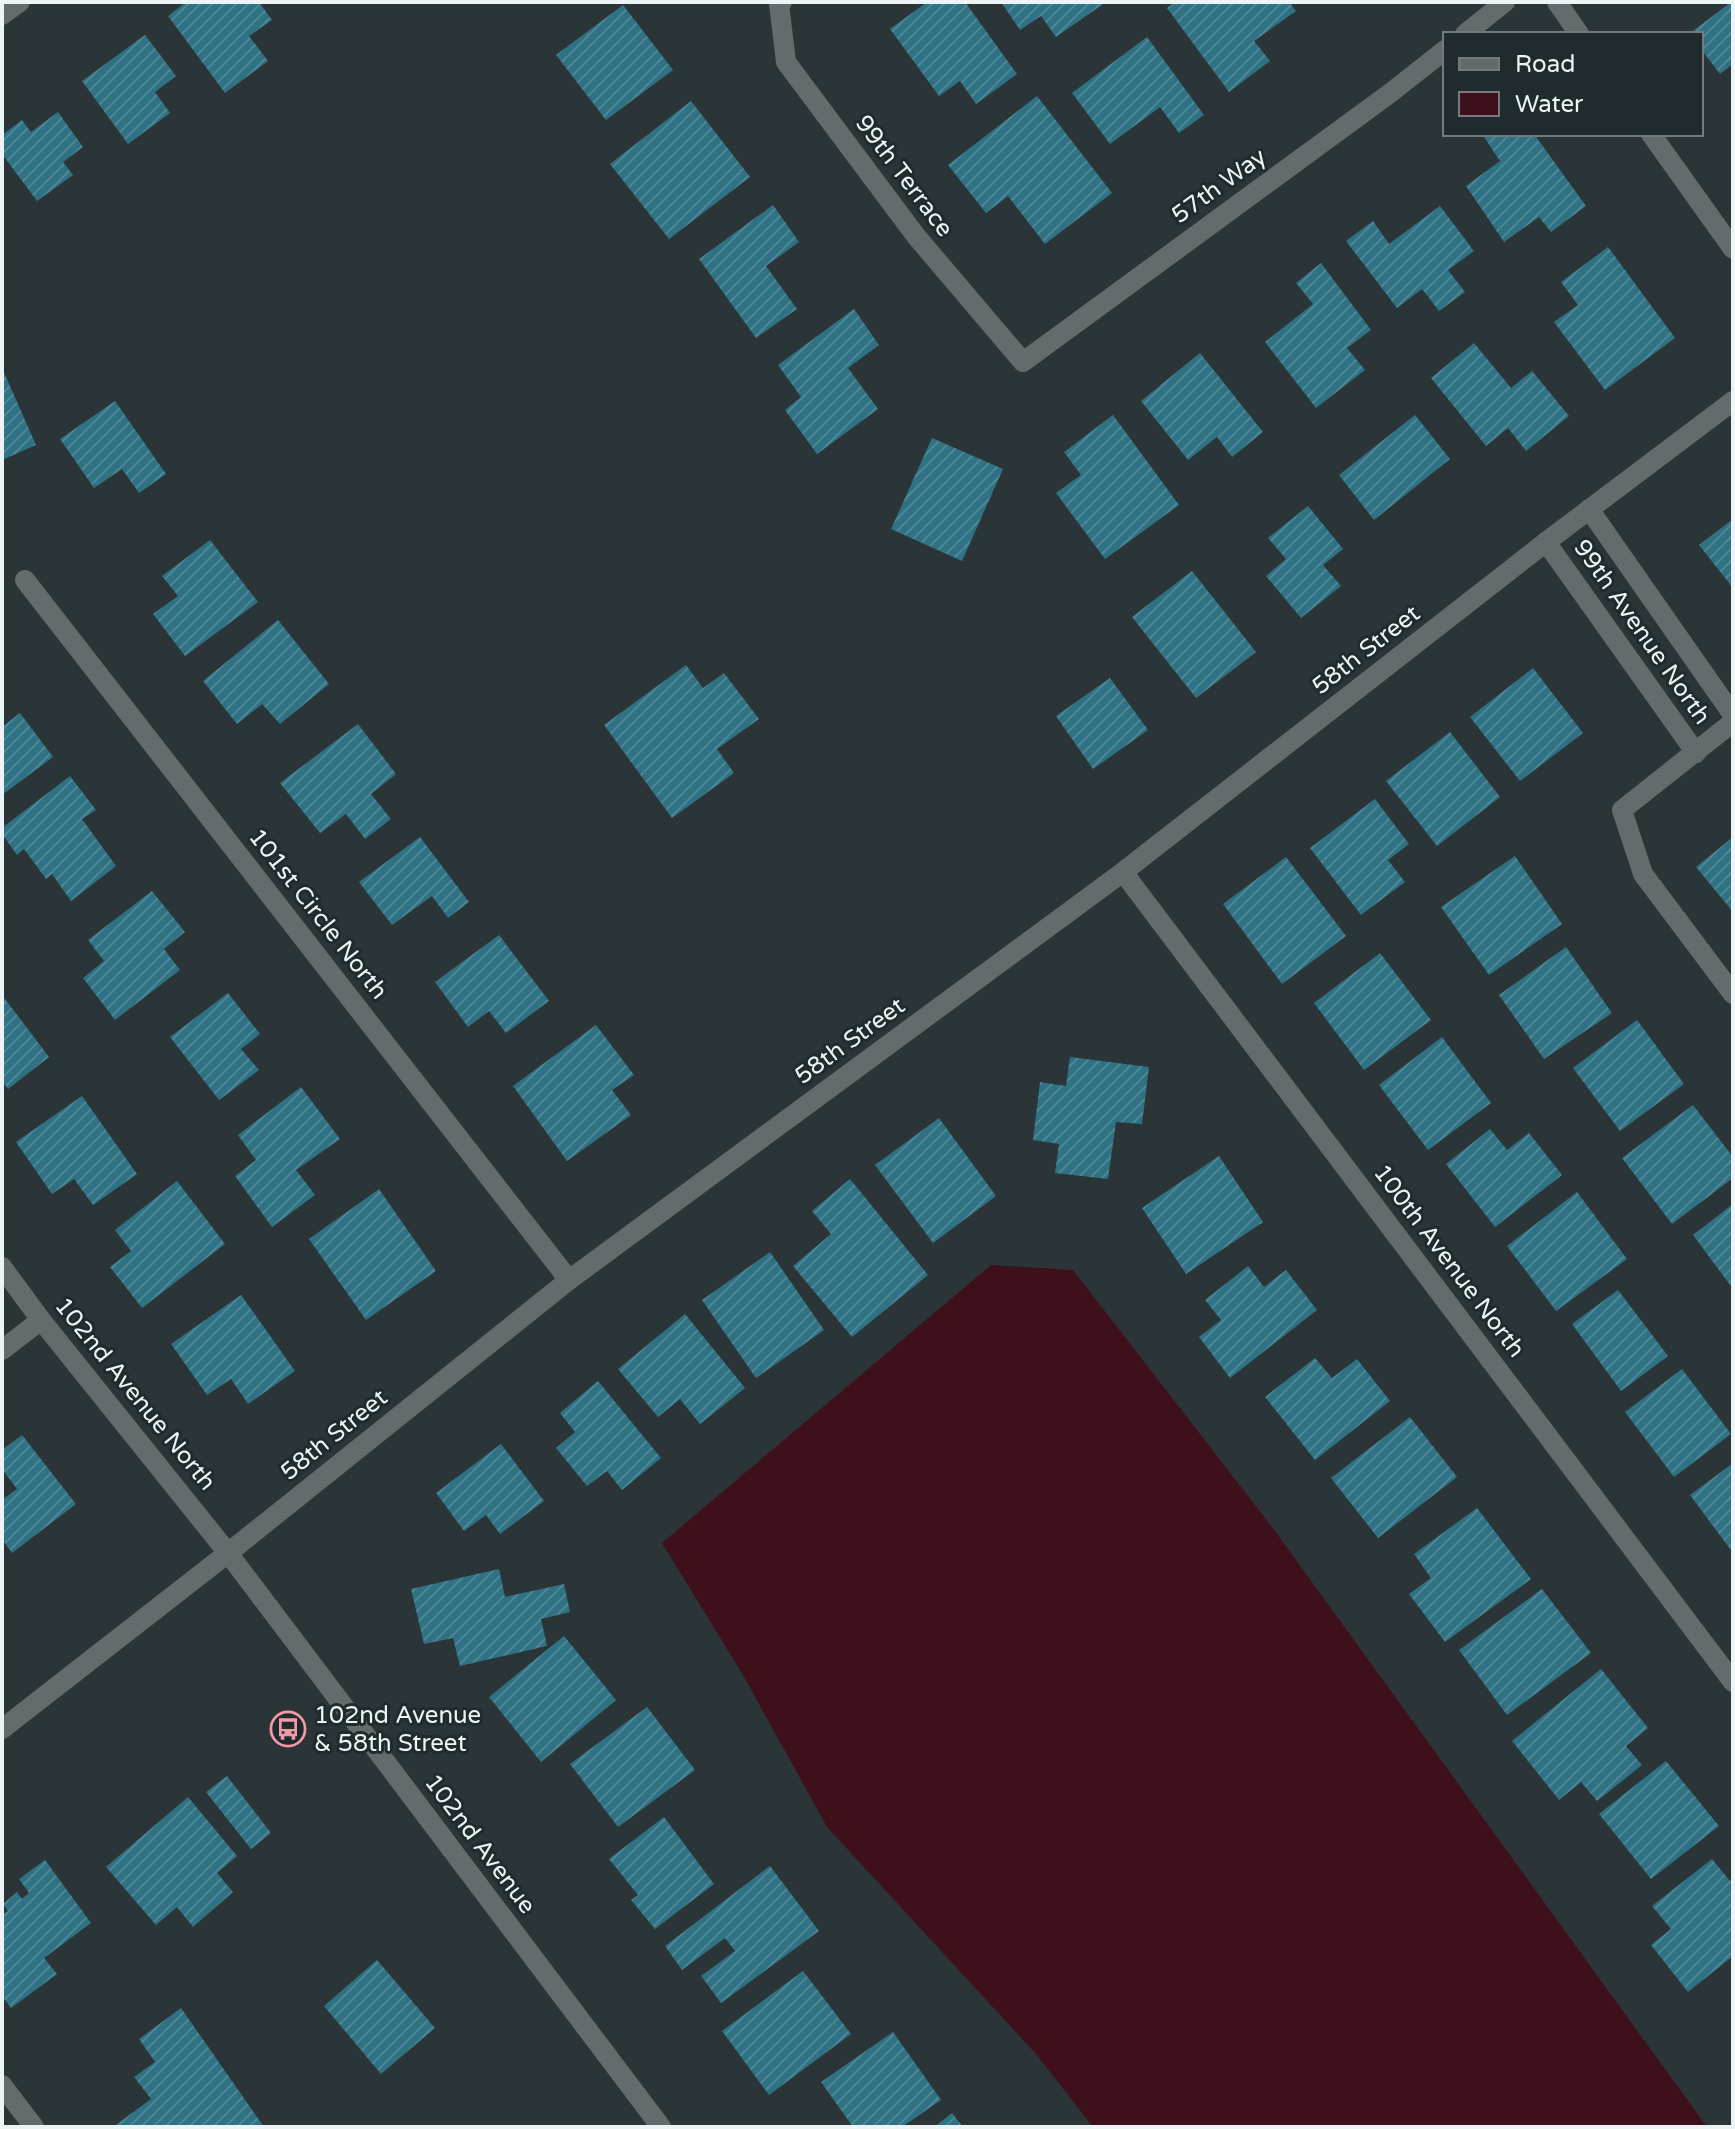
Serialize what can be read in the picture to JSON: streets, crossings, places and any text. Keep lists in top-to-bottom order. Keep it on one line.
{"streets":{"street":["99th Terrace","57th Way","99th Avenue North","58th Street","101st Circle North","100th Avenue North","102nd Avenue North","102nd Avenue"]},"crossings":[["99th Terrace","57th Way"],["99th Avenue North","58th Street"],["58th Street","101st Circle North"],["58th Street","100th Avenue North"],["58th Street","102nd Avenue North"],["58th Street","102nd Avenue"],["102nd Avenue North","102nd Avenue"]],"places":{"bus stop":["102nd Avenue & 58th Street"]},"legend":["Road","Water"]}
